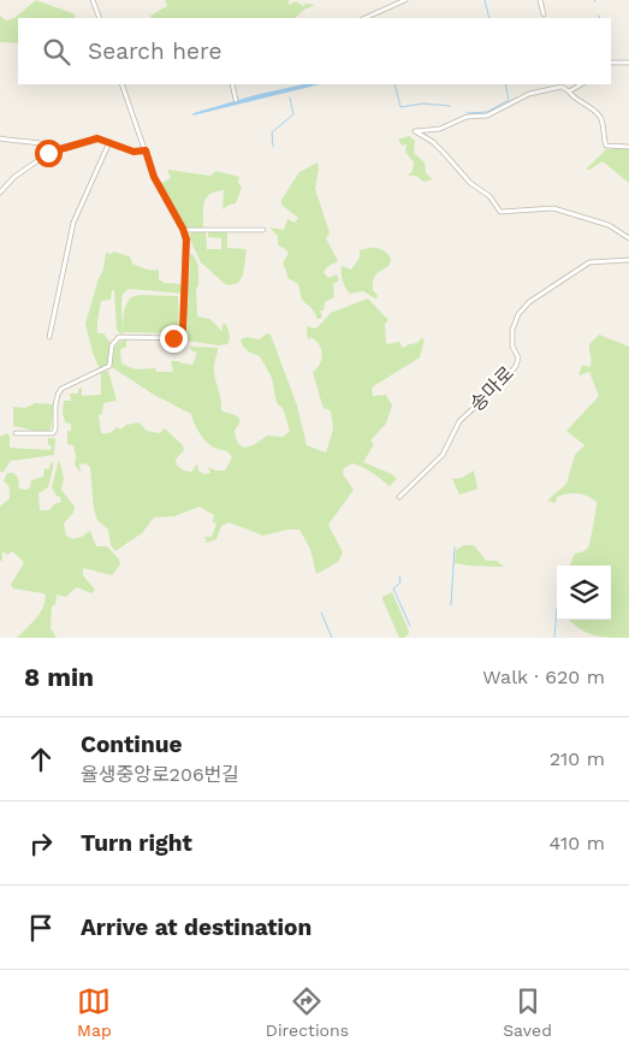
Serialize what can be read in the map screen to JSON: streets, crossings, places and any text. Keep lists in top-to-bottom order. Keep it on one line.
{"streets":{"street":["송마로"]},"page":{"search":"Search here","heading":["8 min","Walk · 620 m"],"list":[["Continue","율생중앙로206번길","210 m"],["Turn right","410 m"],"Arrive at destination"],"nav":["Map","Directions","Saved"]}}
